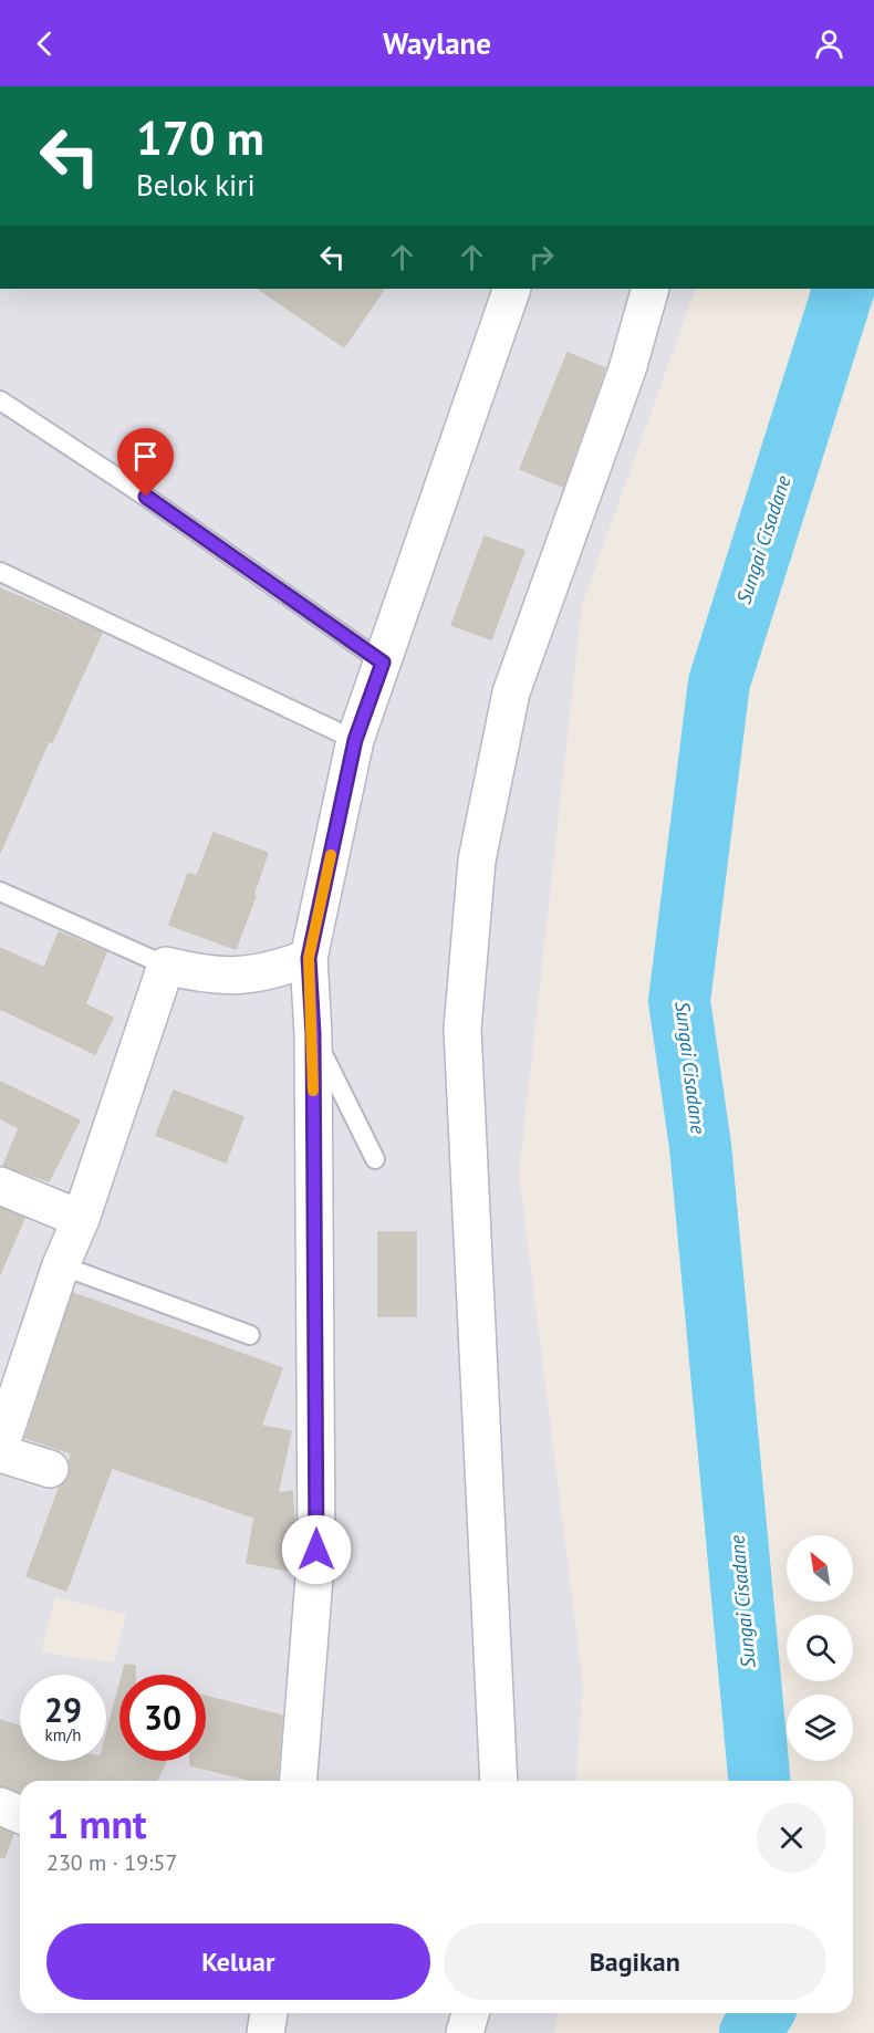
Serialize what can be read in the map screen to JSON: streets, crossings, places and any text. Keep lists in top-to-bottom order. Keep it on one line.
{"water":["Sungai Cisadane"],"north":"top left","page":{"header":"Waylane","turn":["170 m","Belok kiri"],"speed":"29 km/h","limit":"30","heading":["1 mnt","230 m · 19:57"],"buttons":["Keluar","Bagikan"]}}
